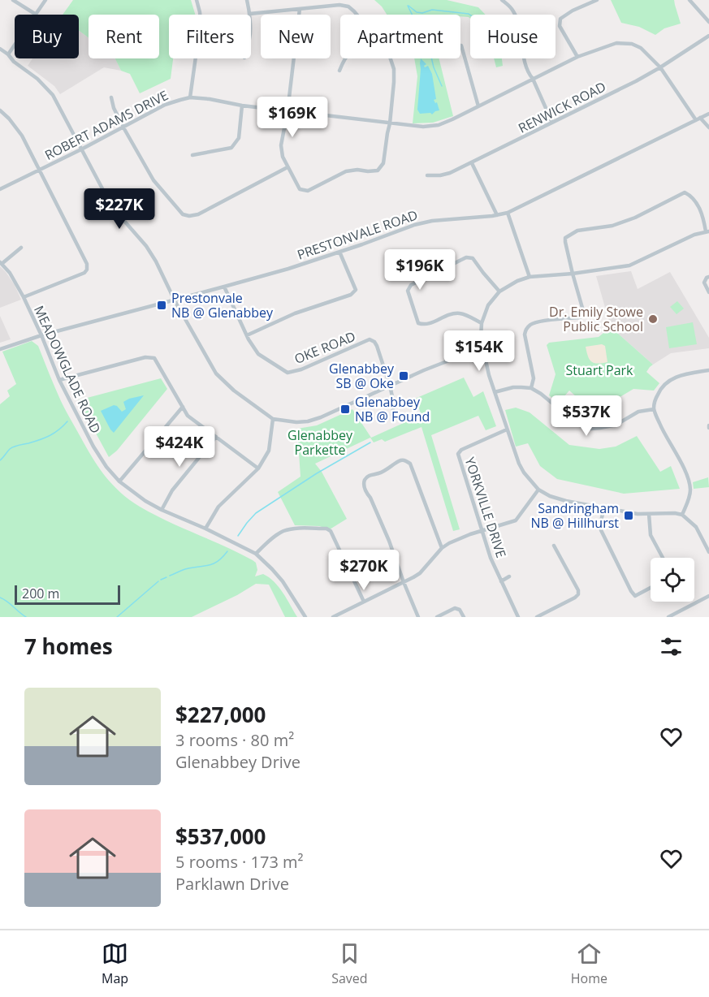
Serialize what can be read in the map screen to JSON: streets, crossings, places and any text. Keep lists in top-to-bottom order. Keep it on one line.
{"streets":{"street":["RENWICK ROAD","ROBERT ADAMS DRIVE","PRESTONVALE ROAD","OKE ROAD","MEADOWGLADE ROAD","YORKVILLE DRIVE"]},"crossings":[["RENWICK ROAD","ROBERT ADAMS DRIVE"],["ROBERT ADAMS DRIVE","PRESTONVALE ROAD"],["PRESTONVALE ROAD","OKE ROAD"],["PRESTONVALE ROAD","MEADOWGLADE ROAD"]],"parks":["Stuart Park","Glenabbey Parkette"],"places":{"transit":["Prestonvale NB @ Glenabbey","Glenabbey SB @ Oke","Glenabbey NB @ Found","Sandringham NB @ Hillhurst"],"other":["Dr. Emily Stowe Public School"]},"scale_bar":"200 m","page":{"chip":["Buy","Rent","Filters","New","Apartment","House"],"price":["$169K","$227K","$196K","$154K","$537K","$424K","$270K"],"scale":"200 m","heading":"7 homes","list":[{"name":"$227,000","note":"3 rooms · 80 m² · Glenabbey Drive"},{"name":"$537,000","note":"5 rooms · 173 m² · Parklawn Drive"}],"tabs":["Map","Saved","Home"]}}
